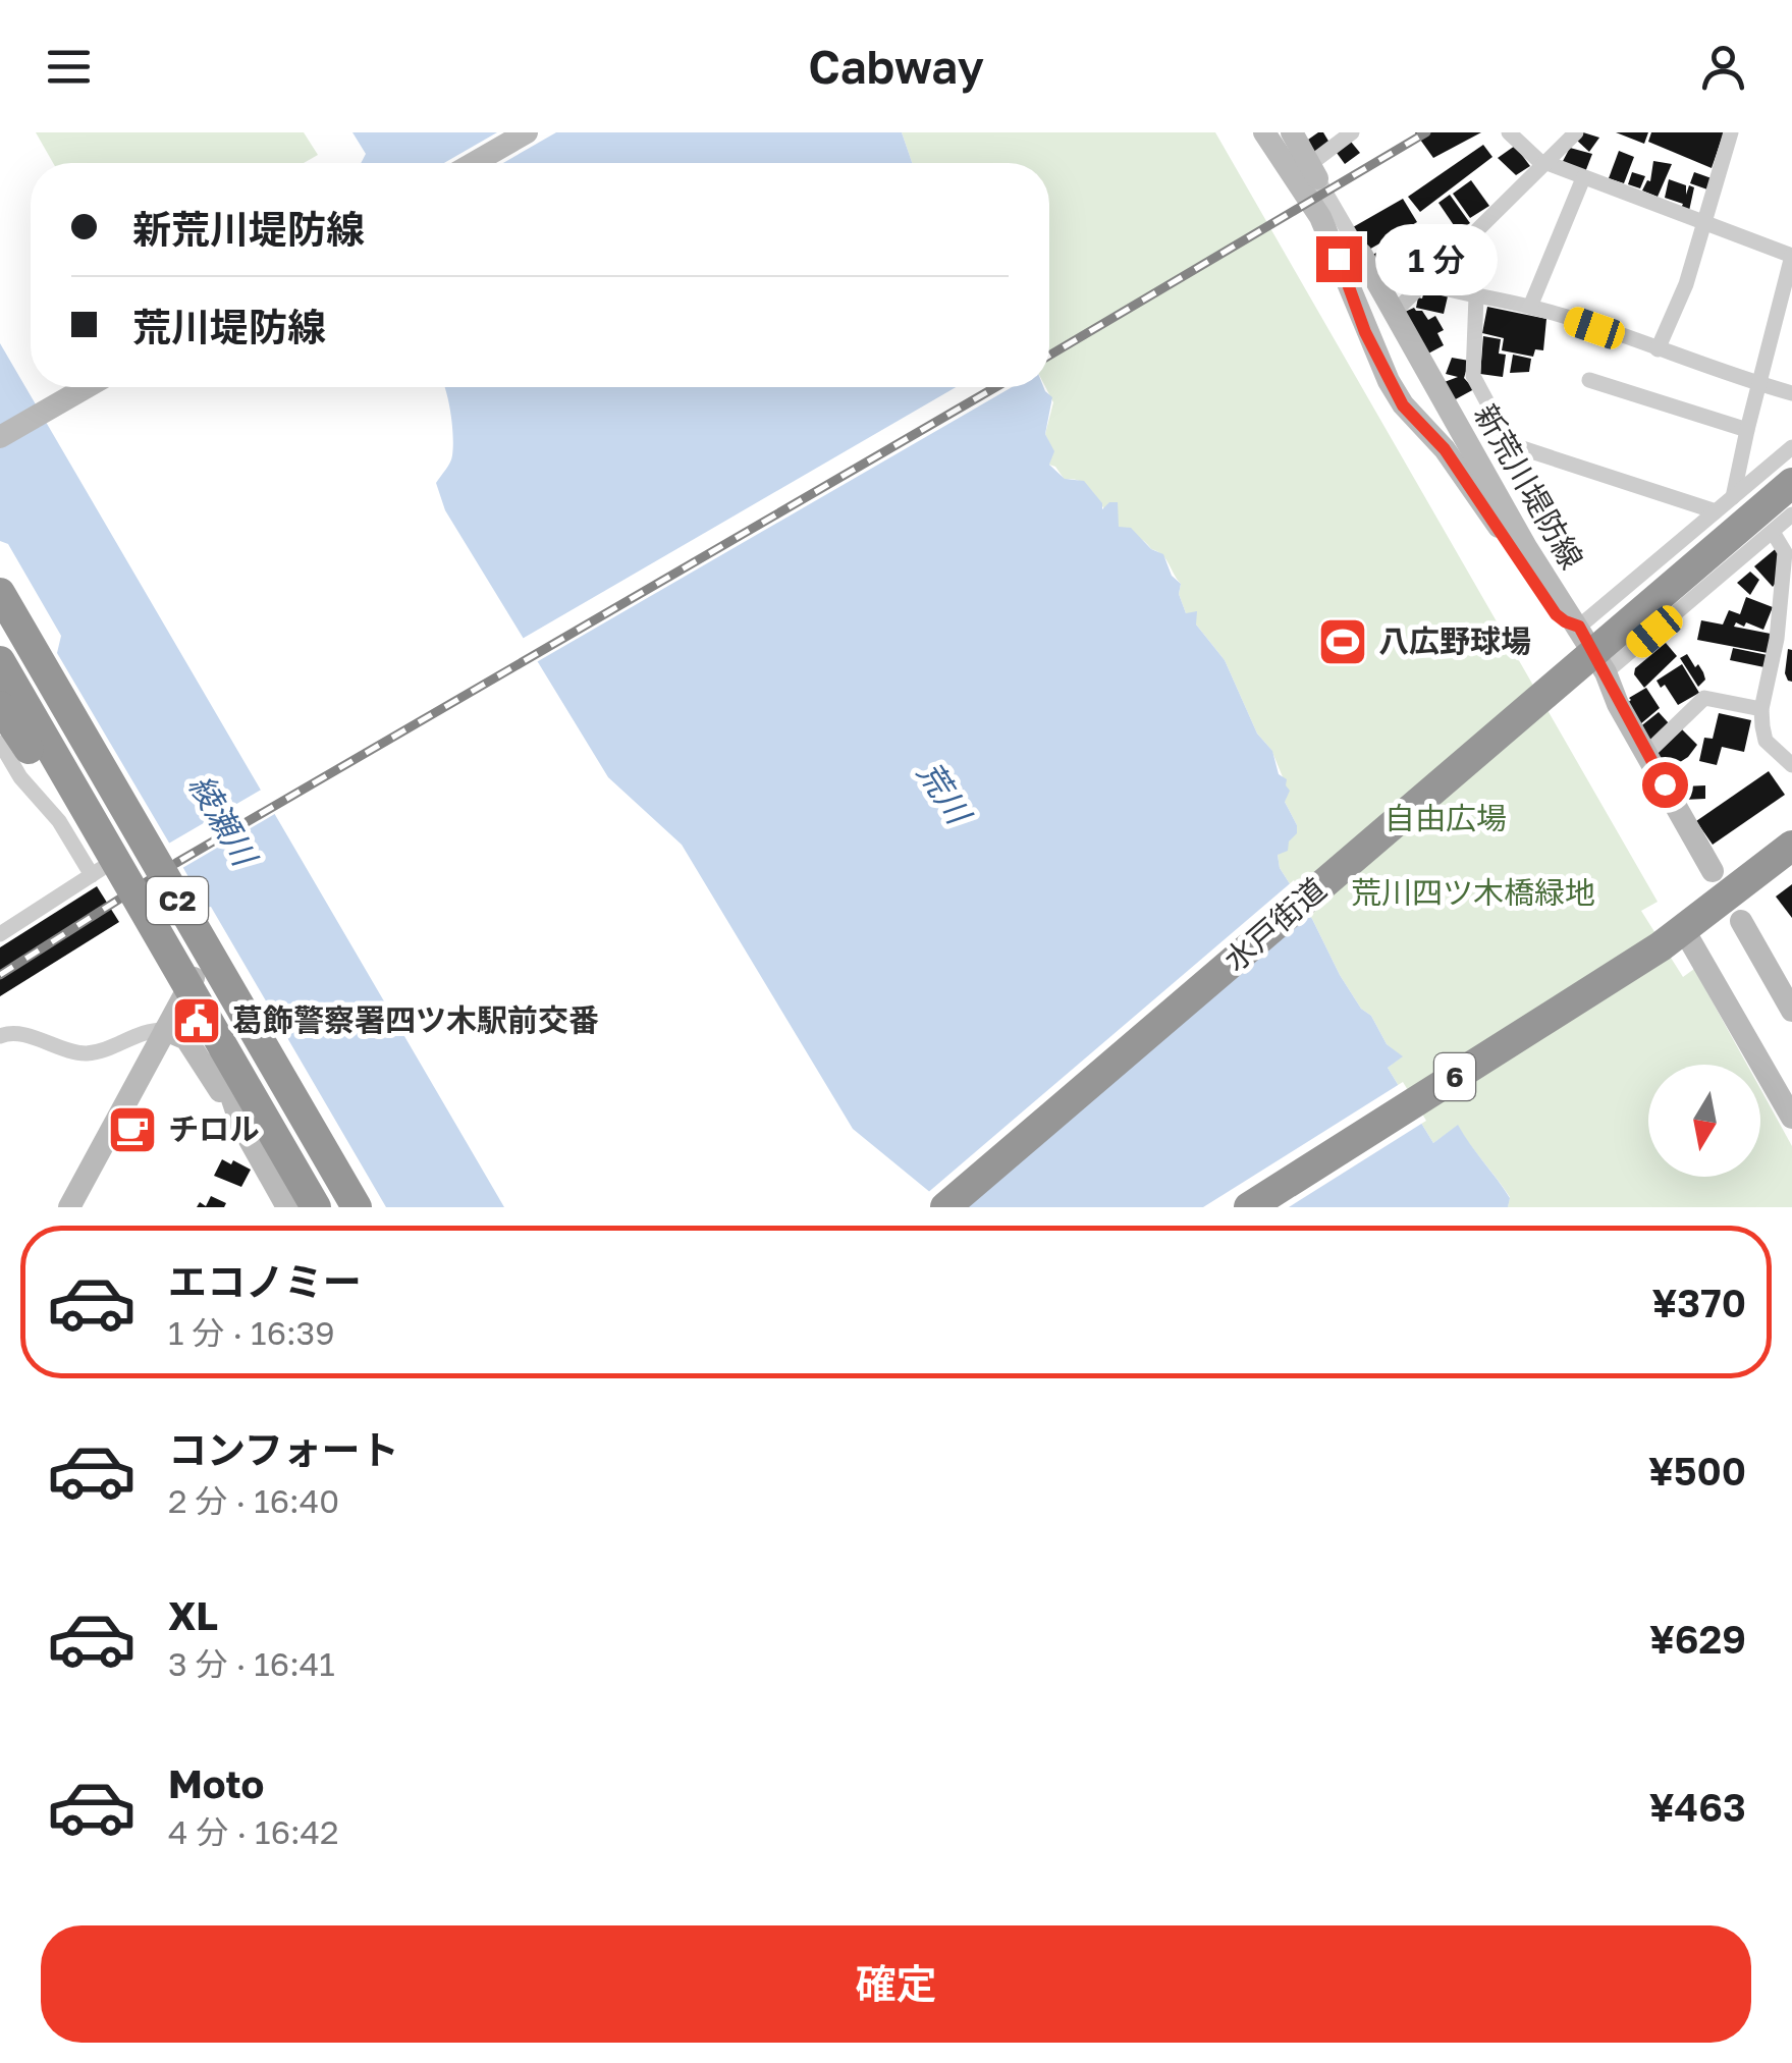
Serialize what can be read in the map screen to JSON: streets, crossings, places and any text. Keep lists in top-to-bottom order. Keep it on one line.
{"streets":{"highway":["C2","水戸街道","6"],"main road":["新荒川堤防線"]},"water":["荒川","綾瀬川"],"parks":["自由広場","荒川四ツ木橋緑地"],"places":{"sports":["八広野球場"],"public building":["葛飾警察署四ツ木駅前交番"],"cafe":["チロル"]},"north":"bottom","page":{"header":"Cabway","banner":["新荒川堤防線","荒川堤防線"],"bubble":"1 分","list":[{"name":"エコノミー","note":"1 分 · 16:39","value":"¥370"},{"name":"コンフォート","note":"2 分 · 16:40","value":"¥500"},{"name":"XL","note":"3 分 · 16:41","value":"¥629"},{"name":"Moto","note":"4 分 · 16:42","value":"¥463"}],"buttons":"確定"}}
